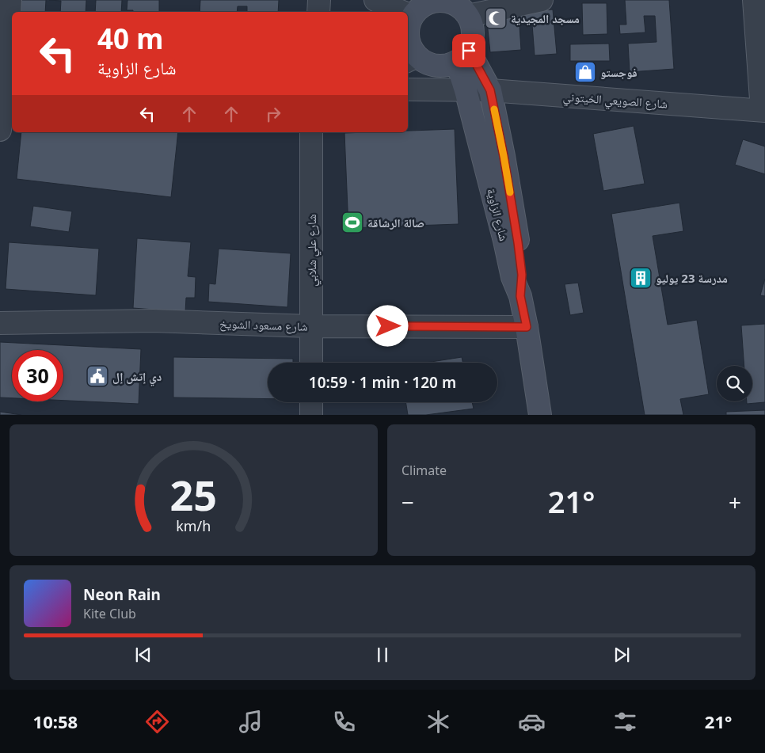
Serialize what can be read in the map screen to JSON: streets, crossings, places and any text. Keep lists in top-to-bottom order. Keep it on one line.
{"streets":{"main road":["شارع الزاوية"],"street":["شارع الصويعي الخيتوني","شارع علي شلابي","شارع مسعود الشويخ"]},"crossings":[["شارع الصويعي الخيتوني","شارع الزاوية"],["شارع الزاوية","شارع مسعود الشويخ"],["شارع علي شلابي","شارع مسعود الشويخ"]],"places":{"mosque":["مسجد المجيدية"],"shop":["فوجستو"],"sports":["صالة الرشاقة"],"building":["مدرسة 23 يوليو"],"public building":["دي إتش إل"]},"page":{"turn":["40 m","شارع الزاوية"],"limit":"30","trip":"10:59 · 1 min · 120 m","tile":"Climate","heat":["−","21°","+"],"song":["Neon Rain","Kite Club"],"tabs":["10:58","21°"],"gauge":["25","km/h"]}}
